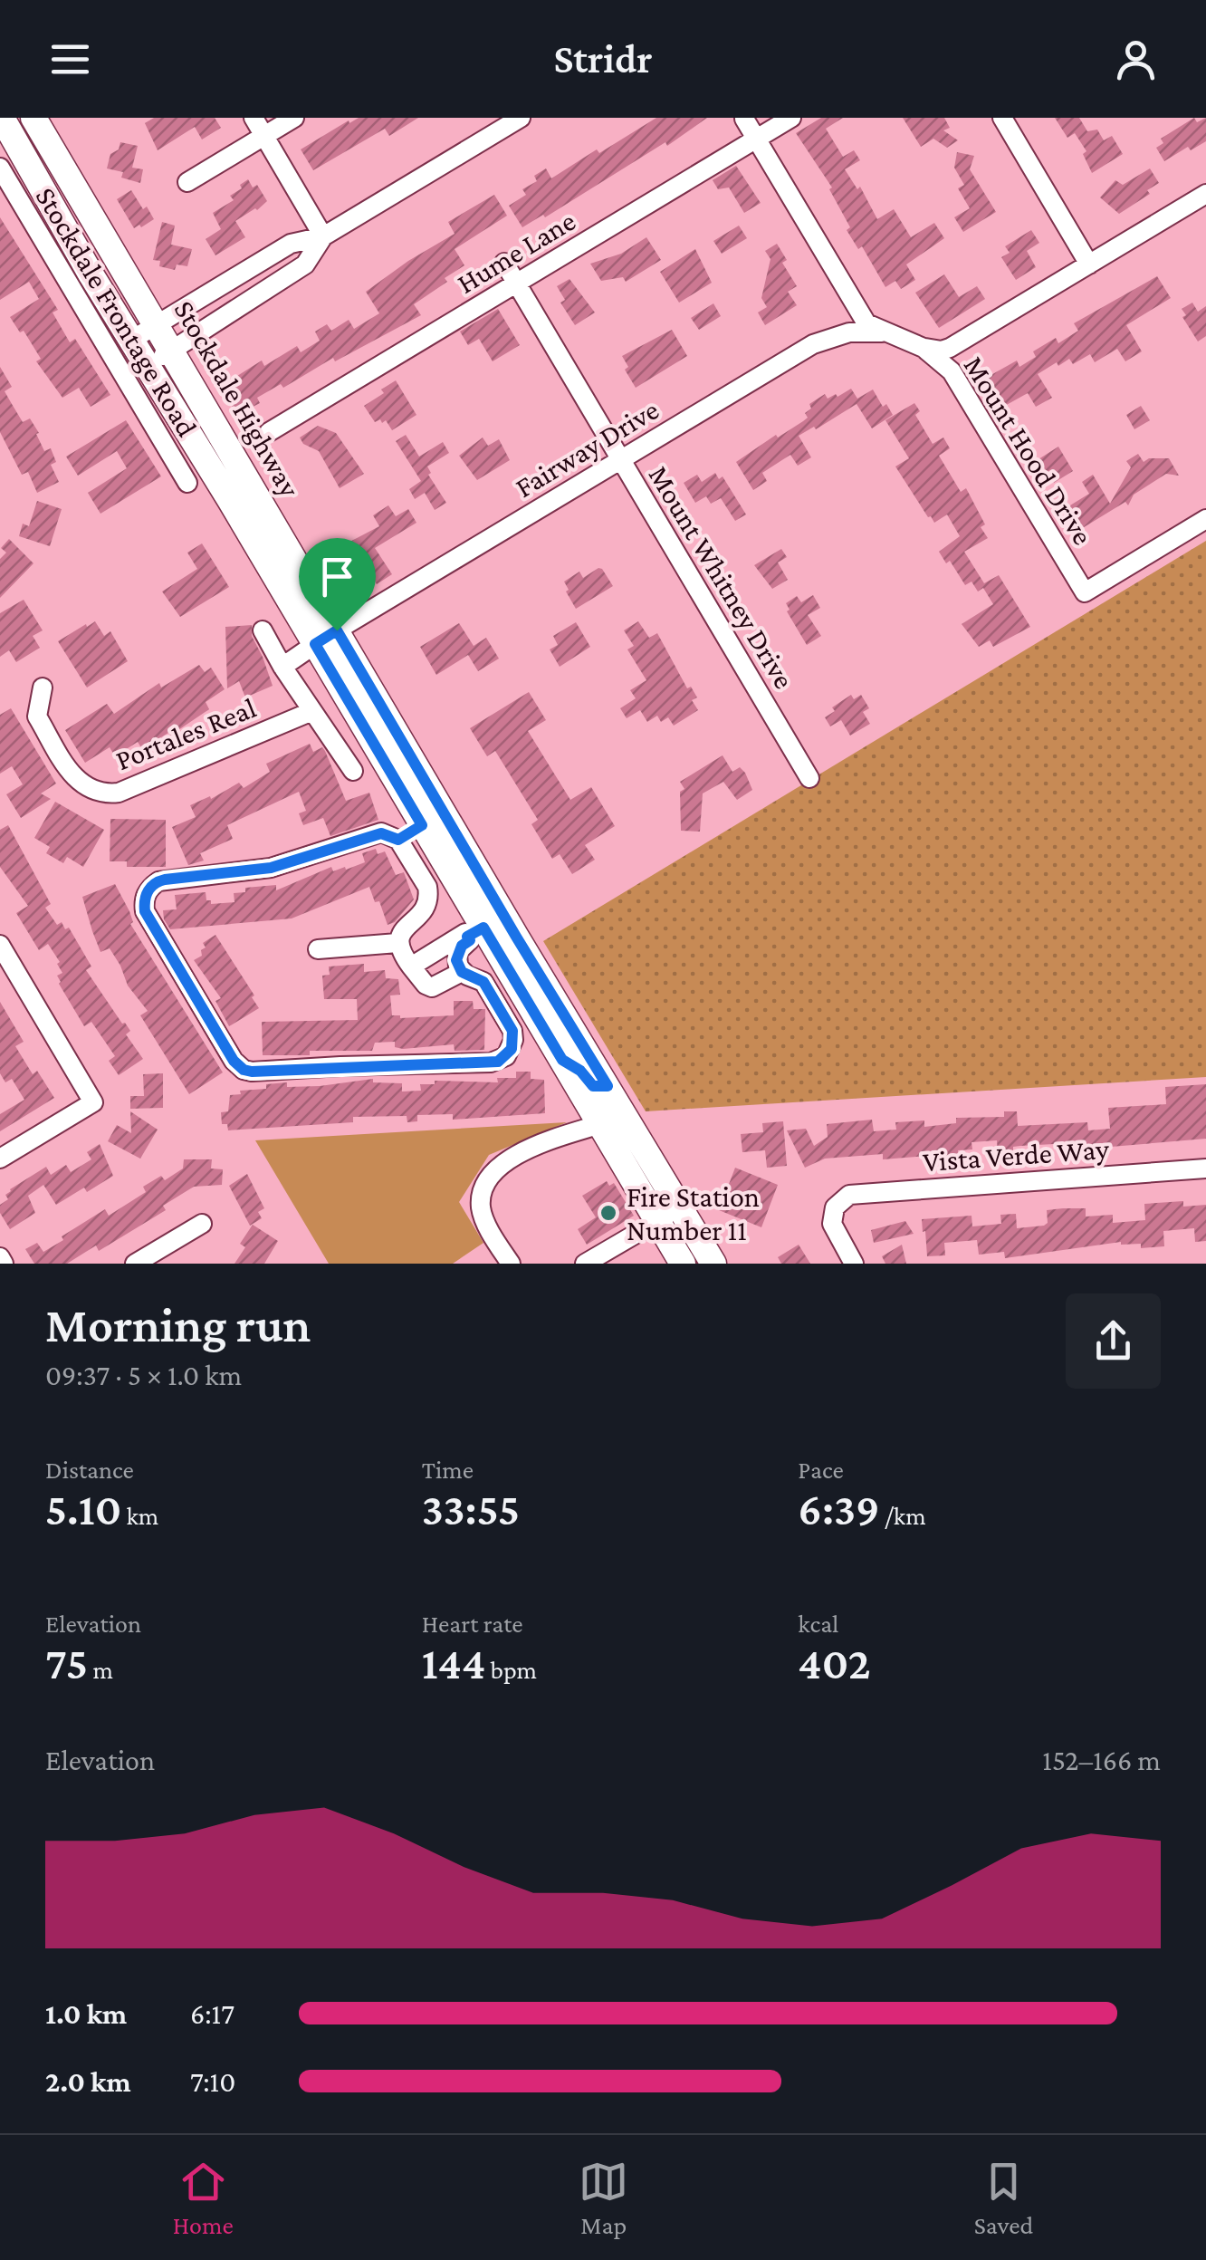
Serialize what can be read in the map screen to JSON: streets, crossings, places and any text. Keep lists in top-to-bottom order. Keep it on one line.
{"streets":{"main road":["Stockdale Highway"],"street":["Hume Lane","Stockdale Frontage Road","Fairway Drive","Mount Hood Drive","Mount Whitney Drive","Portales Real","Vista Verde Way"]},"crossings":[["Hume Lane","Mount Hood Drive"],["Hume Lane","Mount Whitney Drive"],["Stockdale Frontage Road","Stockdale Highway"],["Stockdale Highway","Fairway Drive"],["Fairway Drive","Mount Hood Drive"],["Fairway Drive","Mount Whitney Drive"]],"places":["Fire Station Number 11"],"page":{"header":"Stridr","heading":["Morning run","09:37 · 5 × 1.0 km"],"stats":[["Distance","5.10 km"],["Time","33:55"],["Pace","6:39 /km"],["Elevation","75 m"],["Heart rate","144 bpm"],["kcal","402"]],"chart":["Elevation","152–166 m"],"list":[{"name":"1.0 km","note":"6:17"},{"name":"2.0 km","note":"7:10"}],"tabs":["Home","Map","Saved"]}}
